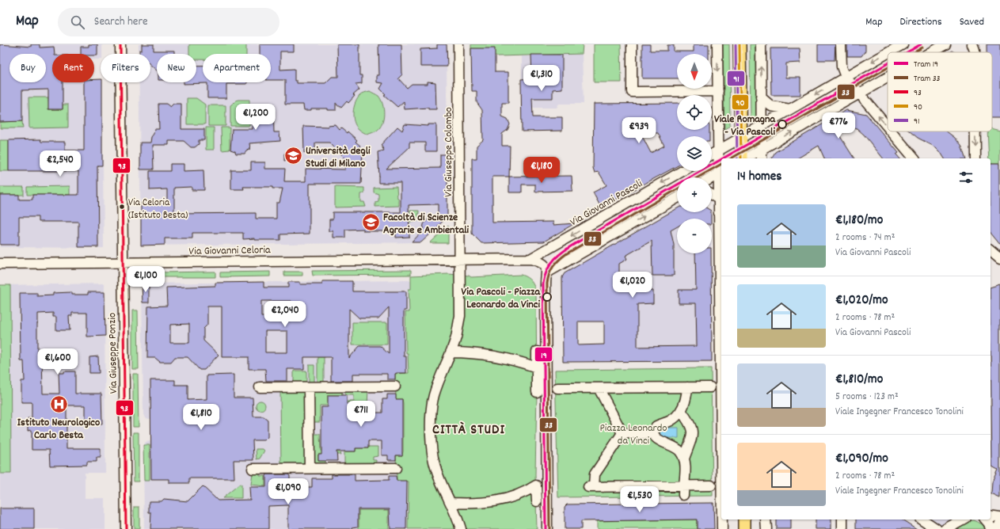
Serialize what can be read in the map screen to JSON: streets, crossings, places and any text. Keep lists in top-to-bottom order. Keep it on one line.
{"streets":{"street":["Via Giuseppe Colombo","Via Giovanni Pascoli","Via Giovanni Celoria","Via Giuseppe Ponzio"]},"crossings":[["Via Giuseppe Colombo","Via Giovanni Celoria"],["Via Giovanni Celoria","Via Giuseppe Ponzio"]],"districts":["CITTÀ STUDI"],"parks":["Piazza Leonardo da Vinci"],"places":{"other":["Viale Romagna - Via Pascoli","Via Celoria (Istituto Besta)","Via Pascoli - Piazza Leonardo da Vinci"],"school or university":["Università degli Studi di Milano","Facoltà di Scienze Agrarie e Ambientali"],"hospital":["Istituto Neurologico Carlo Besta"]},"lines":["tram line 19","transit line 93","transit line 90","transit line 91","tram line 33"],"legend":["Tram 19","Tram 33","93","90","91"],"north":"bottom","page":{"header":"Map","search":"Search here","nav":["Map","Directions","Saved"],"map_buttons":["+","−"],"chip":["Buy","Rent","Filters","New","Apartment"],"price":["€1,310","€1,200","€776","€939","€2,540","€1,180","€1,100","€1,020","€2,040","€1,600","€711","€1,810","€1,090","€1,530"],"heading":"14 homes","list":[{"name":"€1,180/mo","note":"2 rooms · 74 m² · Via Giovanni Pascoli"},{"name":"€1,020/mo","note":"2 rooms · 78 m² · Via Giovanni Pascoli"},{"name":"€1,810/mo","note":"5 rooms · 123 m² · Viale Ingegner Francesco Tonolini"},{"name":"€1,090/mo","note":"2 rooms · 78 m² · Viale Ingegner Francesco Tonolini"}]}}
